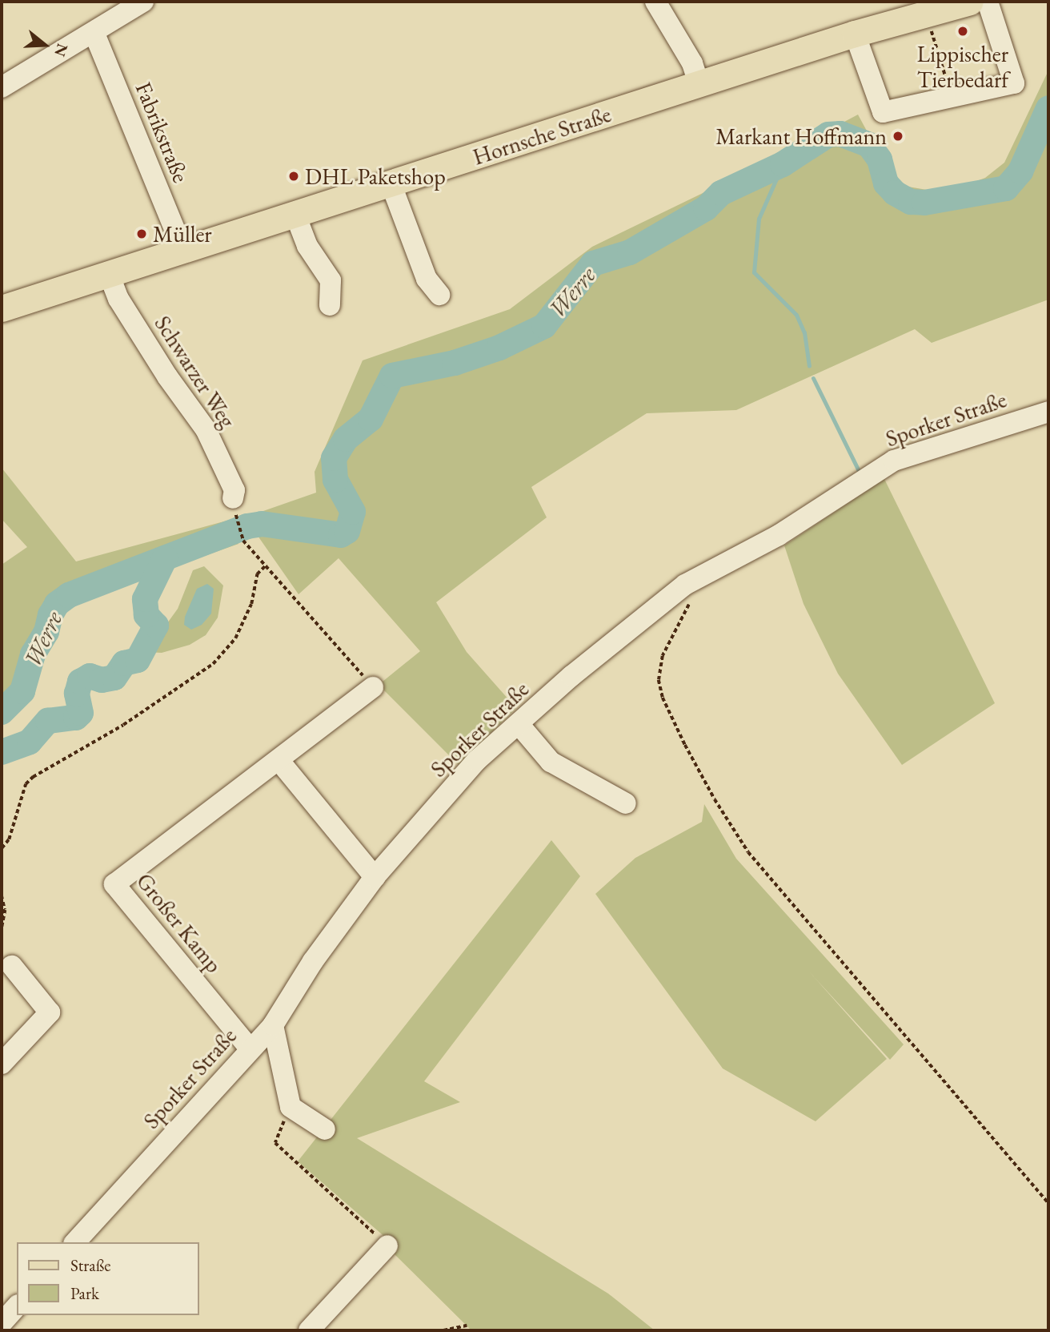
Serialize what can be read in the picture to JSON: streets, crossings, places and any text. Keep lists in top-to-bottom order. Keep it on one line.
{"streets":{"main road":["Hornsche Straße"],"street":["Fabrikstraße","Schwarzer Weg","Sporker Straße","Großer Kamp"]},"crossings":[["Fabrikstraße","Hornsche Straße"],["Hornsche Straße","Schwarzer Weg"],["Sporker Straße","Großer Kamp"]],"water":["Werre"],"places":["Lippischer Tierbedarf","Markant Hoffmann","DHL Paketshop","Müller"],"legend":["Straße","Park"],"north":"right"}
